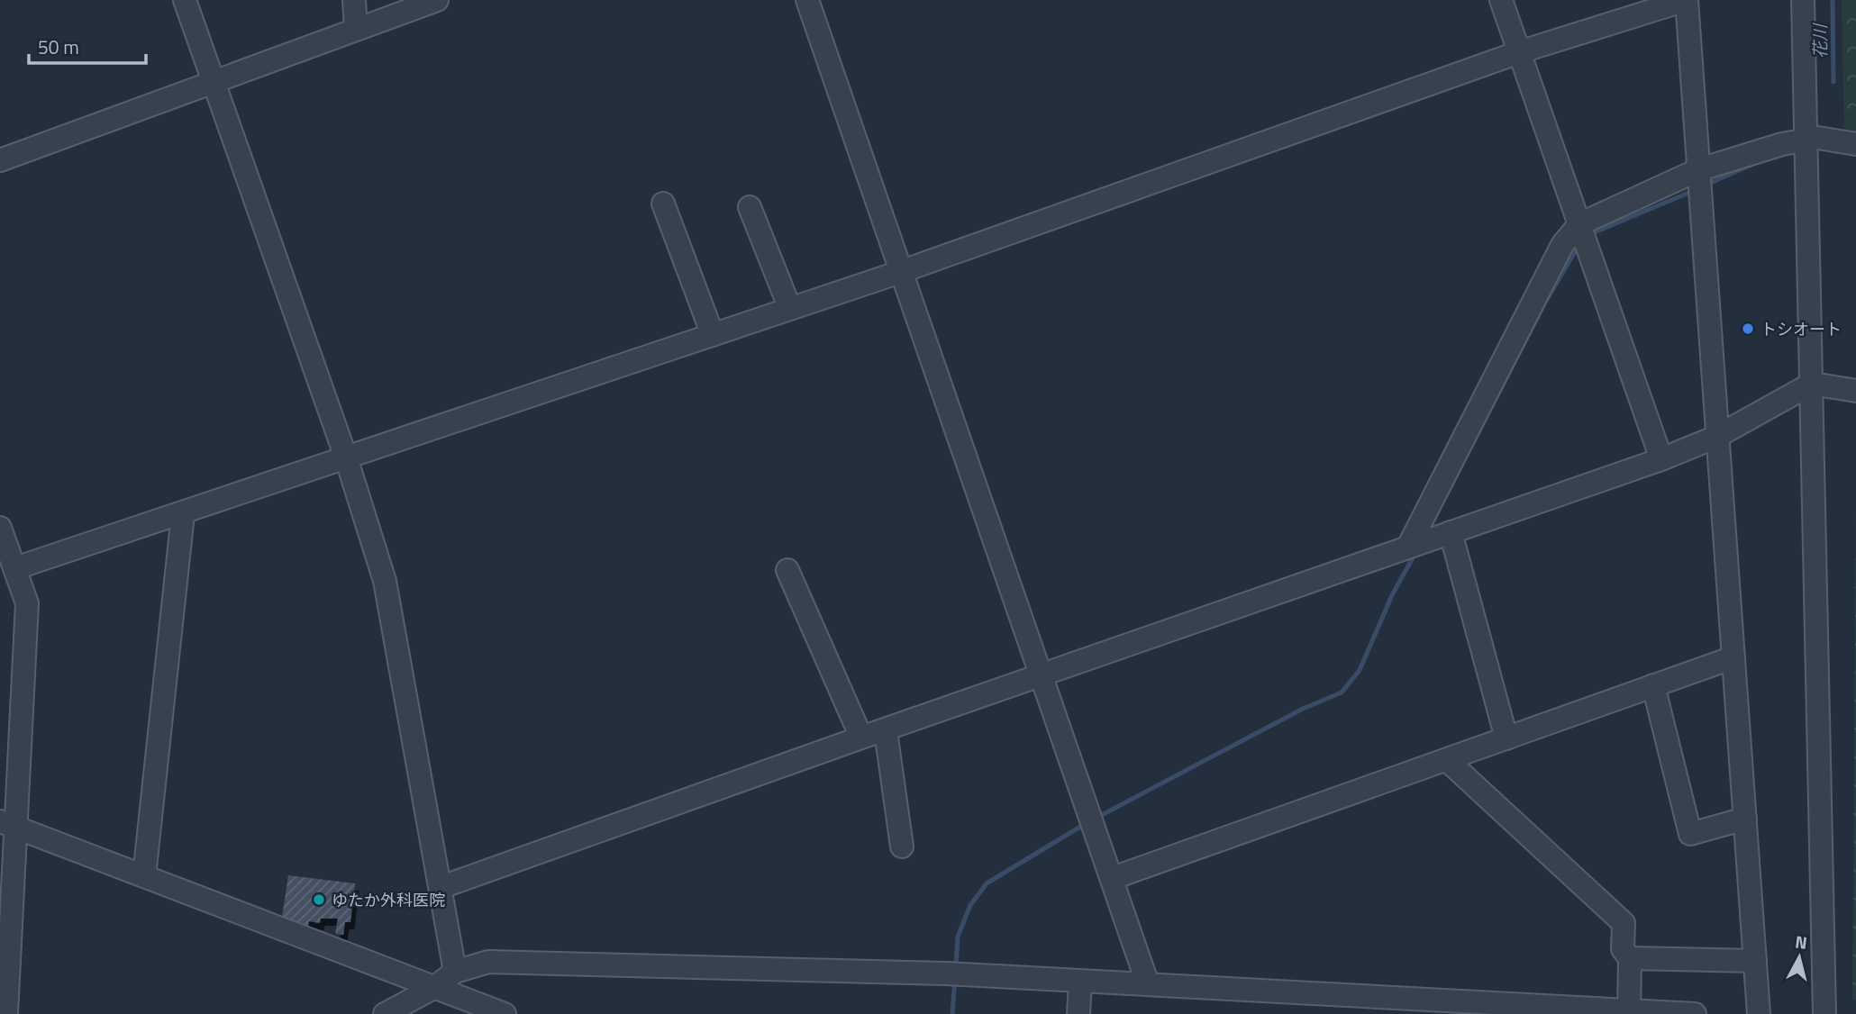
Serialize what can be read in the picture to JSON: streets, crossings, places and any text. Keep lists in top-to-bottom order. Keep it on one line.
{"water":["花川"],"places":["トシオート","ゆたか外科医院"],"scale_bar":"50 m","north":"top"}
